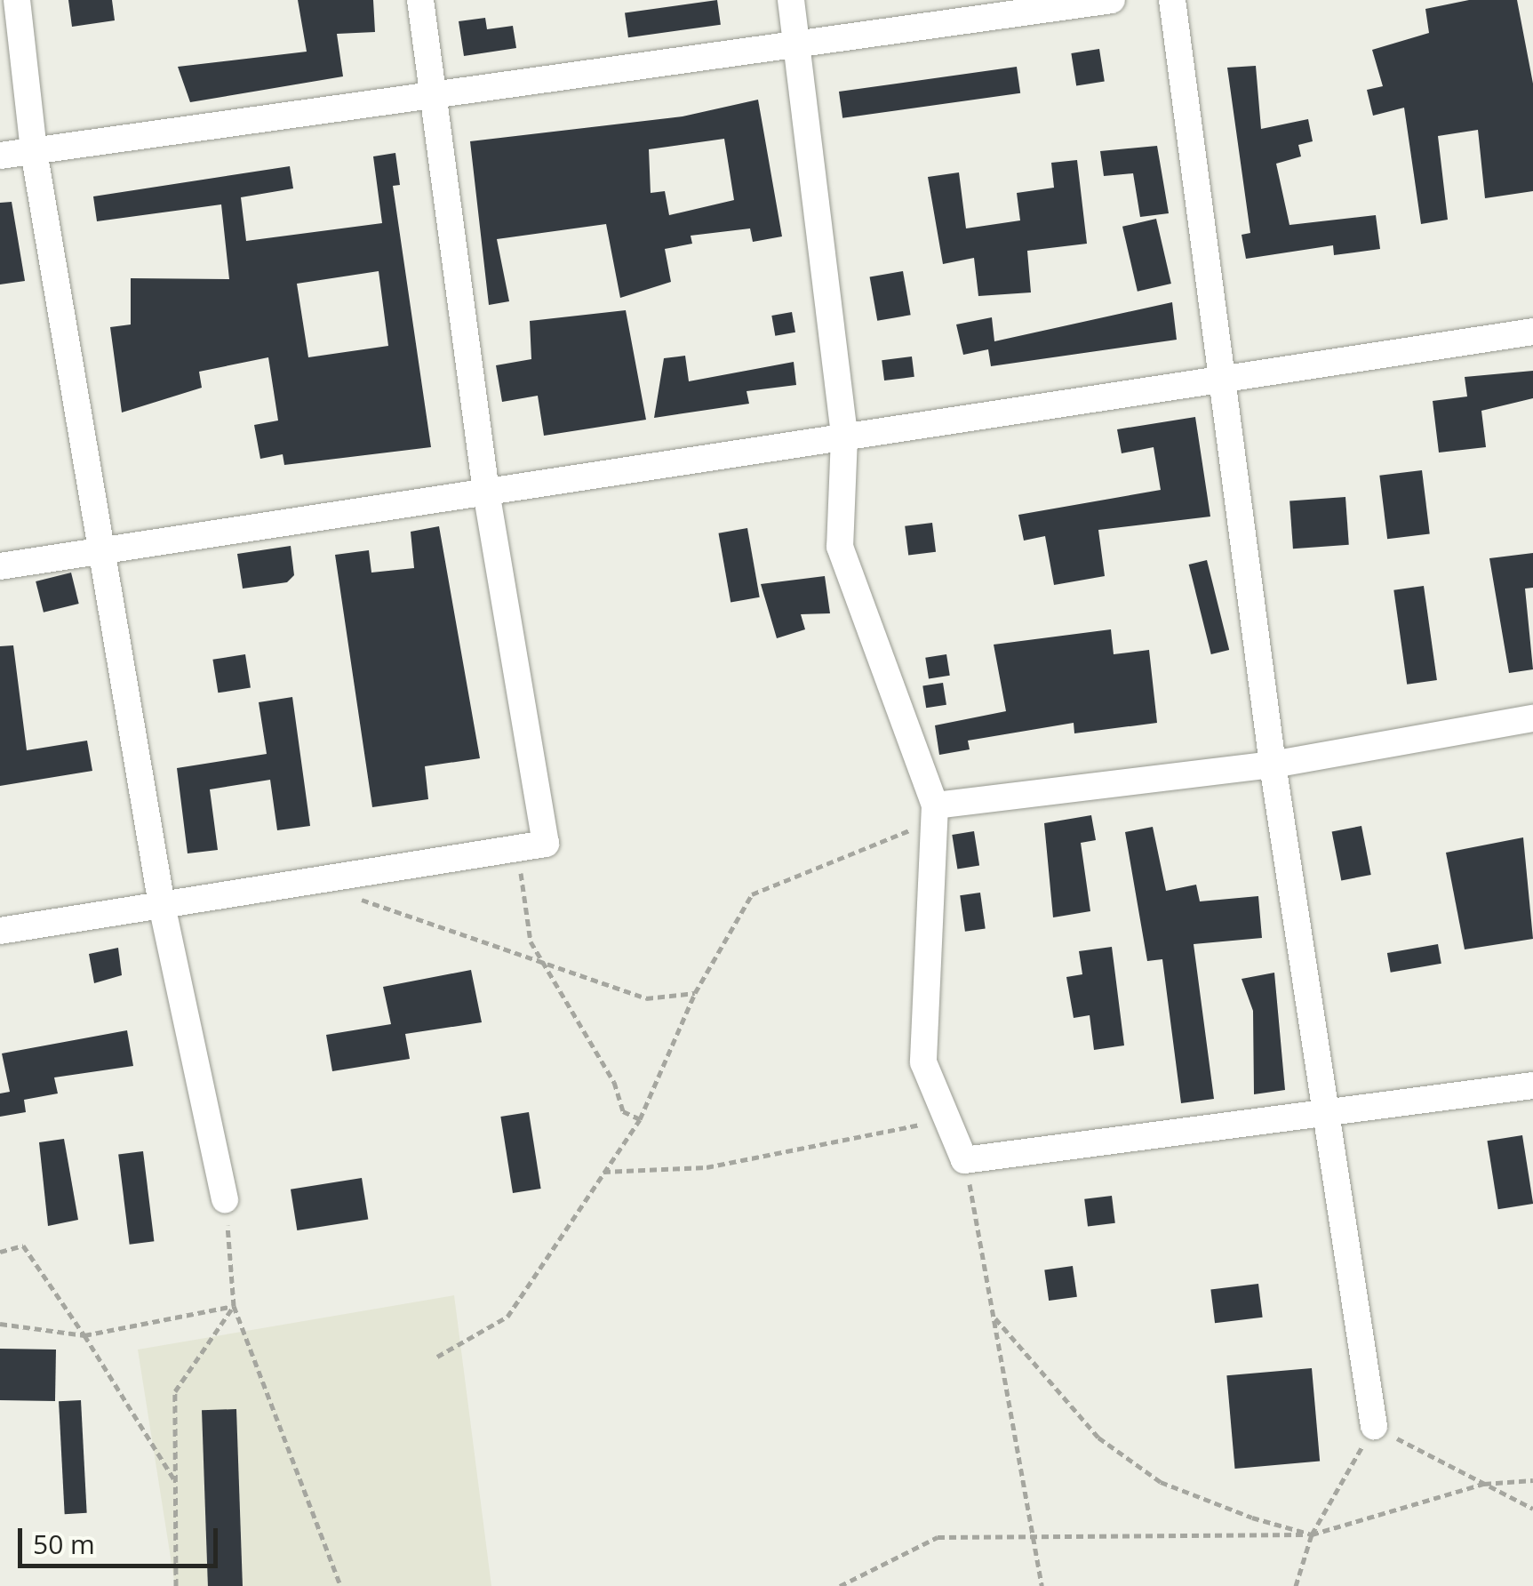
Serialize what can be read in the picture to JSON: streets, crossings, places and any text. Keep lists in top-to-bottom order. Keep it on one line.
{"scale_bar":"50 m"}
